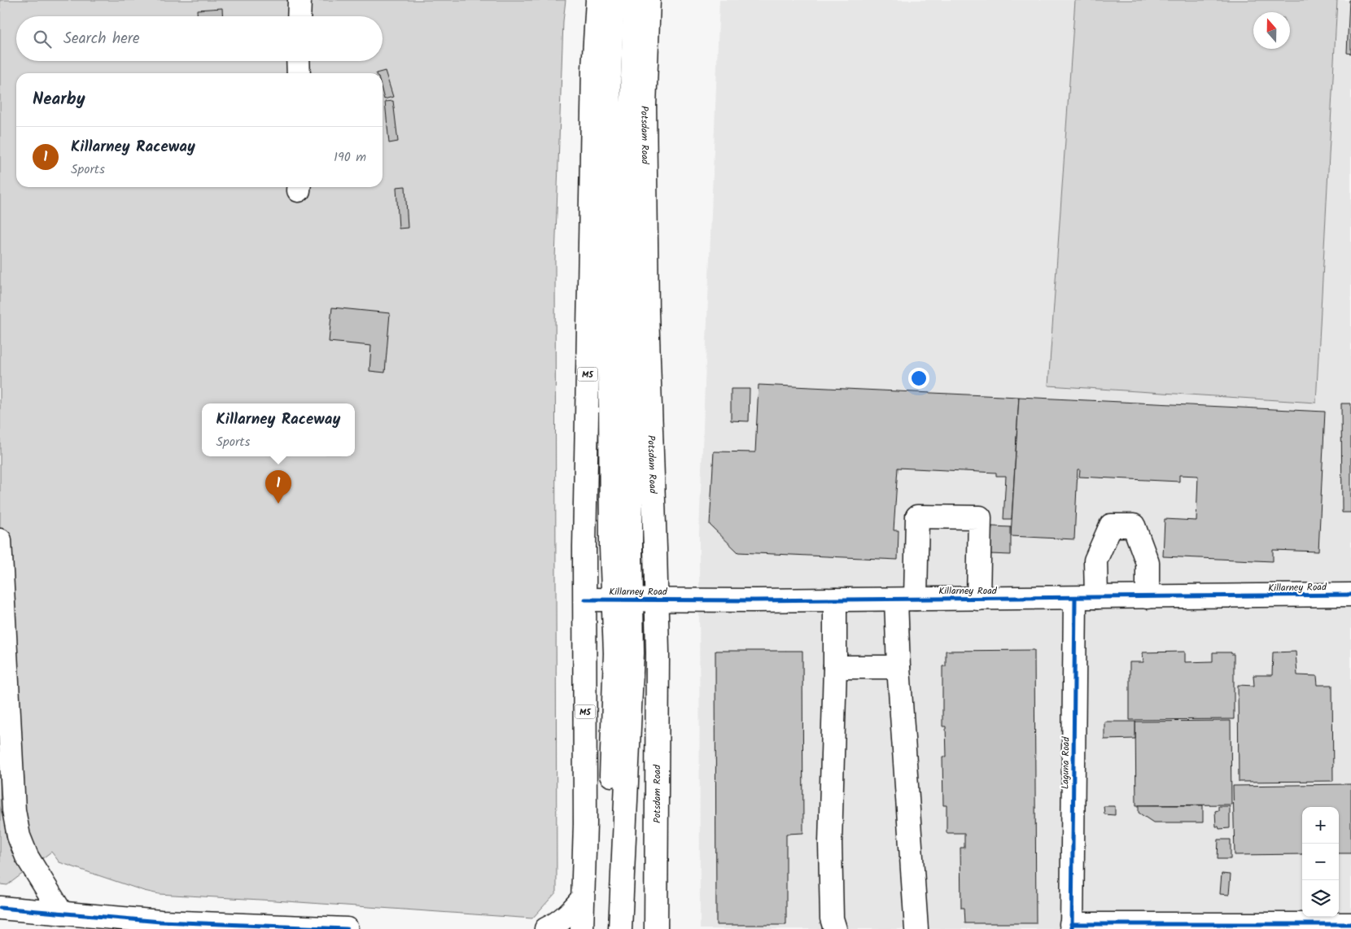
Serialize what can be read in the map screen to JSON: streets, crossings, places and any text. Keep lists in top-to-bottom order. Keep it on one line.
{"streets":{"main road":["Potsdam Road","M5","Killarney Road","Laguna Road"]},"crossings":[["Potsdam Road","Killarney Road"],["M5","Killarney Road"],["Killarney Road","Laguna Road"]],"north":"top","page":{"search":"Search here","heading":"Nearby","list":[{"mark":"1","name":"Killarney Raceway","note":"Sports","value":"190 m"}],"popup":["Killarney Raceway","Sports"],"pins":"1","map_buttons":["+","−"]}}
